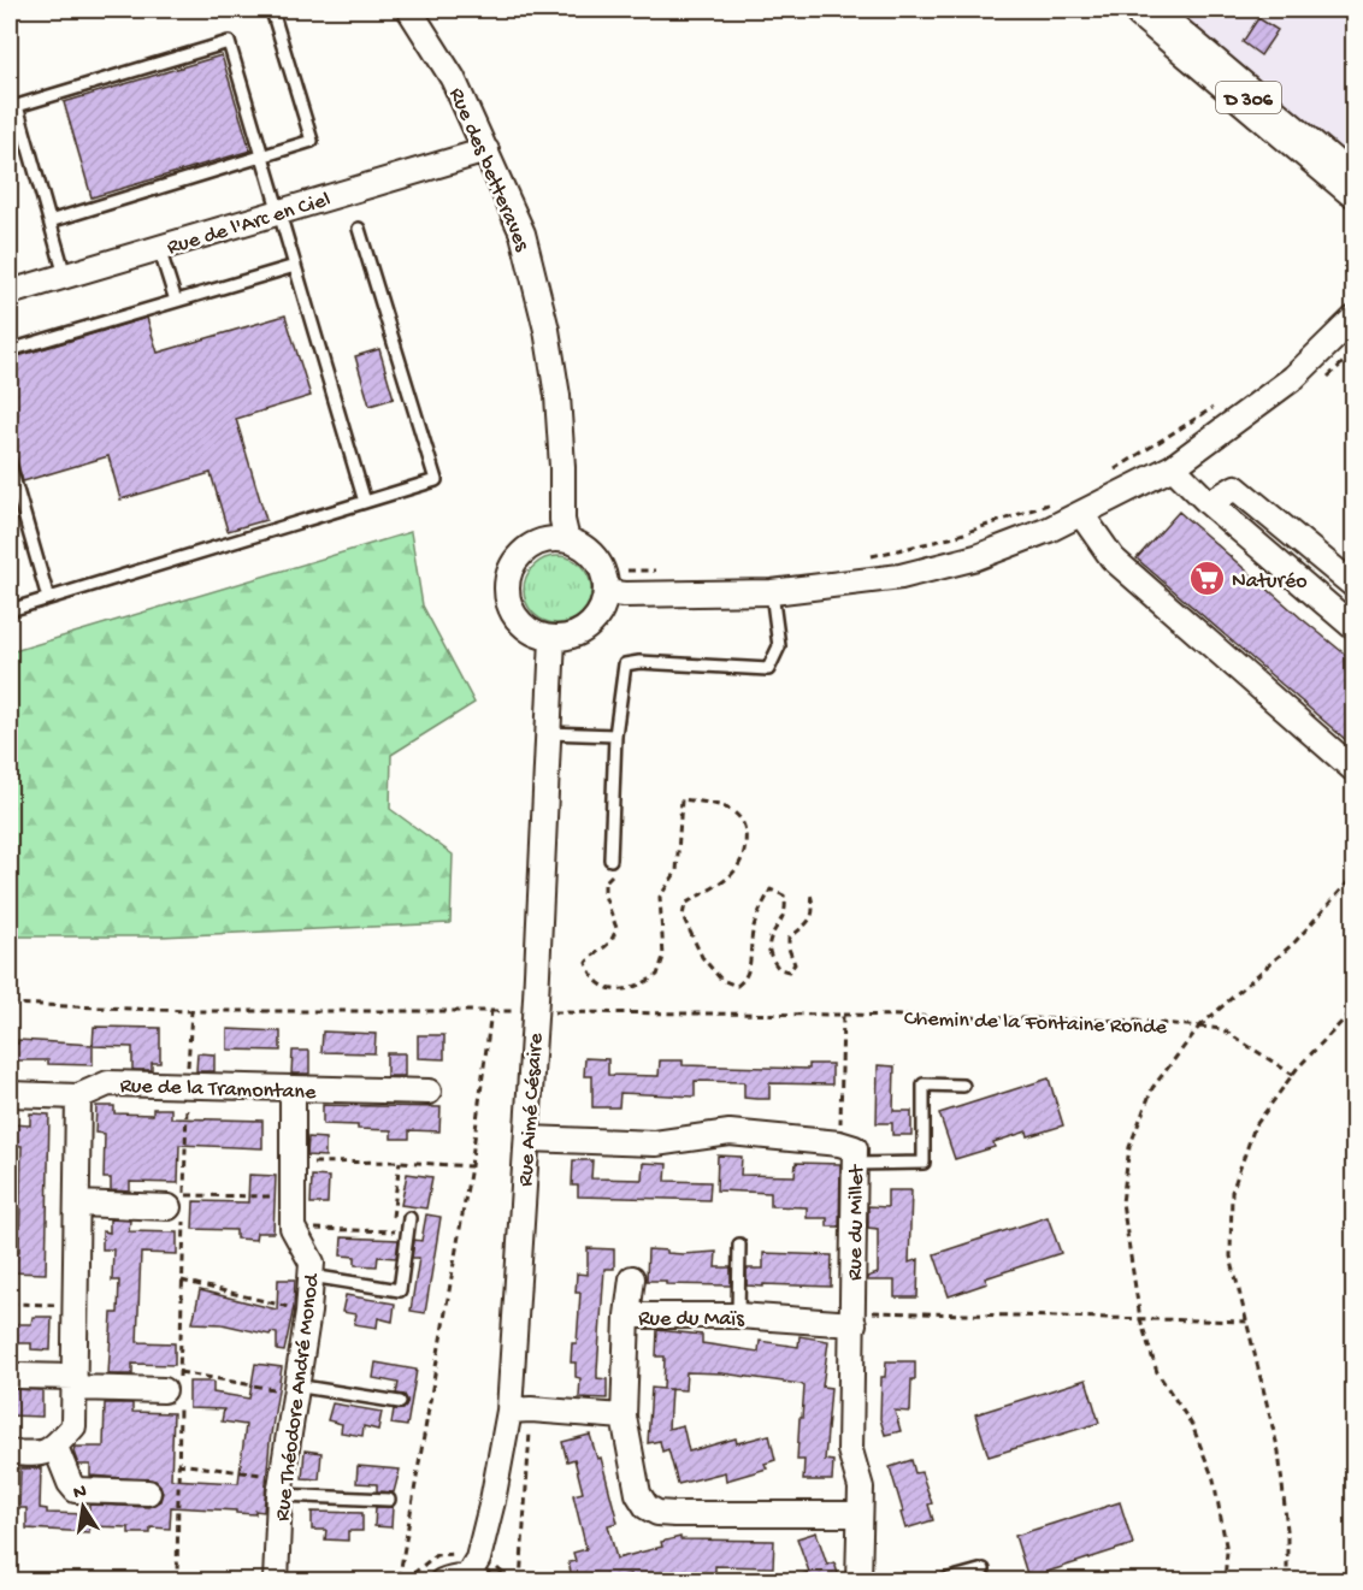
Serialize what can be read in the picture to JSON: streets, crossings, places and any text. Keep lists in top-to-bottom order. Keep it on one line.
{"streets":{"main road":["D 306"],"street":["Rue des betteraves","Rue de l'Arc en Ciel","Rue de la Tramontane","Rue Aimé Césaire","Rue du Millet","Rue du Maïs","Rue Théodore André Monod"],"path":["Chemin de la Fontaine Ronde"]},"crossings":[["Rue des betteraves","Rue de l'Arc en Ciel"],["Rue des betteraves","Rue Aimé Césaire"],["Chemin de la Fontaine Ronde","Rue Aimé Césaire"],["Rue de la Tramontane","Rue Théodore André Monod"],["Rue Aimé Césaire","Rue du Millet"],["Rue du Millet","Rue du Maïs"]],"places":{"supermarket":["Naturéo"]},"north":"top"}
